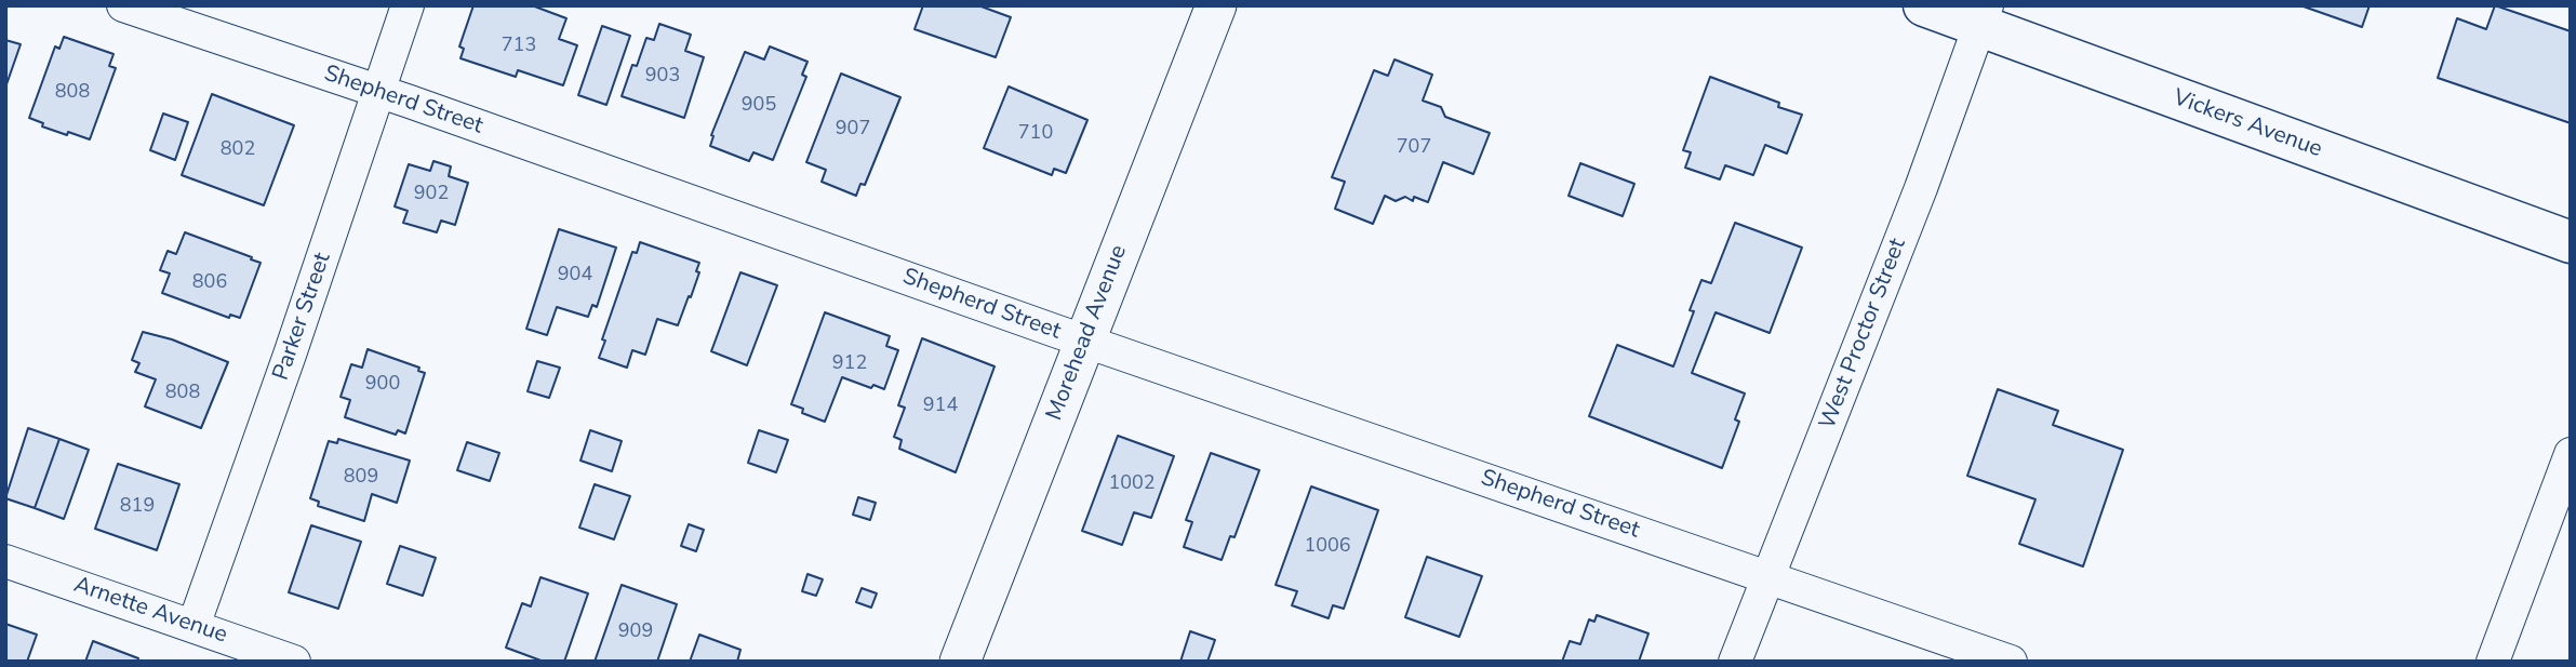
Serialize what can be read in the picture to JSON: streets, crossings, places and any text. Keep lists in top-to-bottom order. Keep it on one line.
{"streets":{"main road":["Vickers Avenue"],"street":["Shepherd Street","Parker Street","Morehead Avenue","West Proctor Street","Arnette Avenue"]},"crossings":[["Shepherd Street","Parker Street"],["Shepherd Street","Morehead Avenue"],["Shepherd Street","West Proctor Street"],["Vickers Avenue","West Proctor Street"],["Parker Street","Arnette Avenue"]],"house_numbers":["713","903","808","905","907","710","707","802","902","904","806","912","900","808","914","809","1002","819","1006","909"]}
